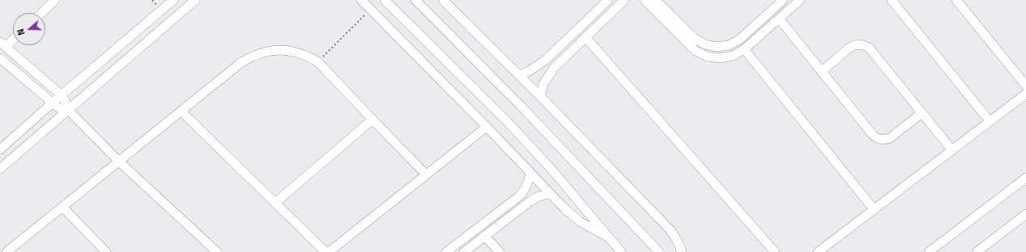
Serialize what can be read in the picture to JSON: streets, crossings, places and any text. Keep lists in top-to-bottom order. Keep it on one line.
{"north":"left"}
